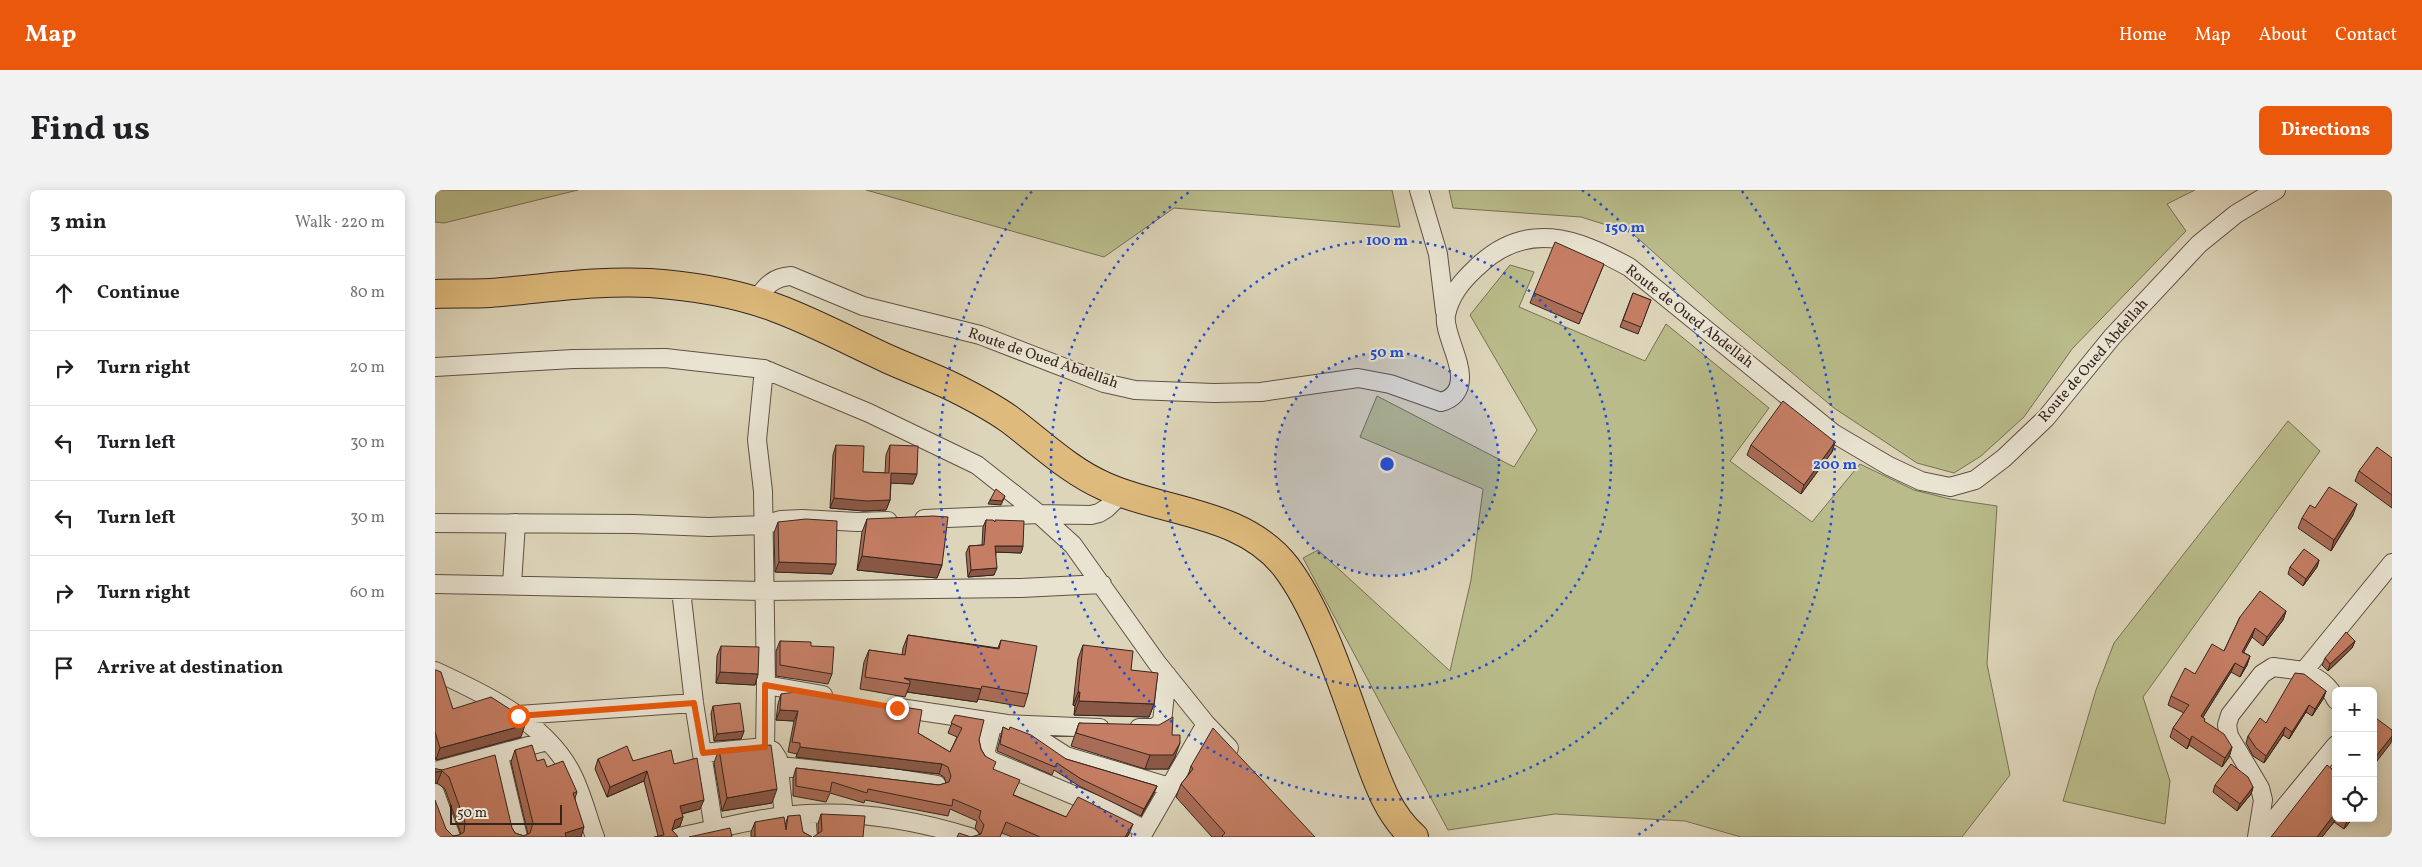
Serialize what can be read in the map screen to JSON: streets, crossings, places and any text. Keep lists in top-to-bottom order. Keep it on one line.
{"streets":{"street":["Route de Oued Abdellah"]},"scale_bar":"50 m","page":{"header":"Map","nav":["Home","Map","About","Contact"],"title":"Find us","buttons":"Directions","heading":["3 min","Walk · 220 m"],"list":[["Continue","80 m"],["Turn right","20 m"],["Turn left","30 m"],["Turn left","30 m"],["Turn right","60 m"],"Arrive at destination"],"map_buttons":["+","−"],"scale":"50 m"},"rings":["150 m","100 m","50 m","200 m"]}
